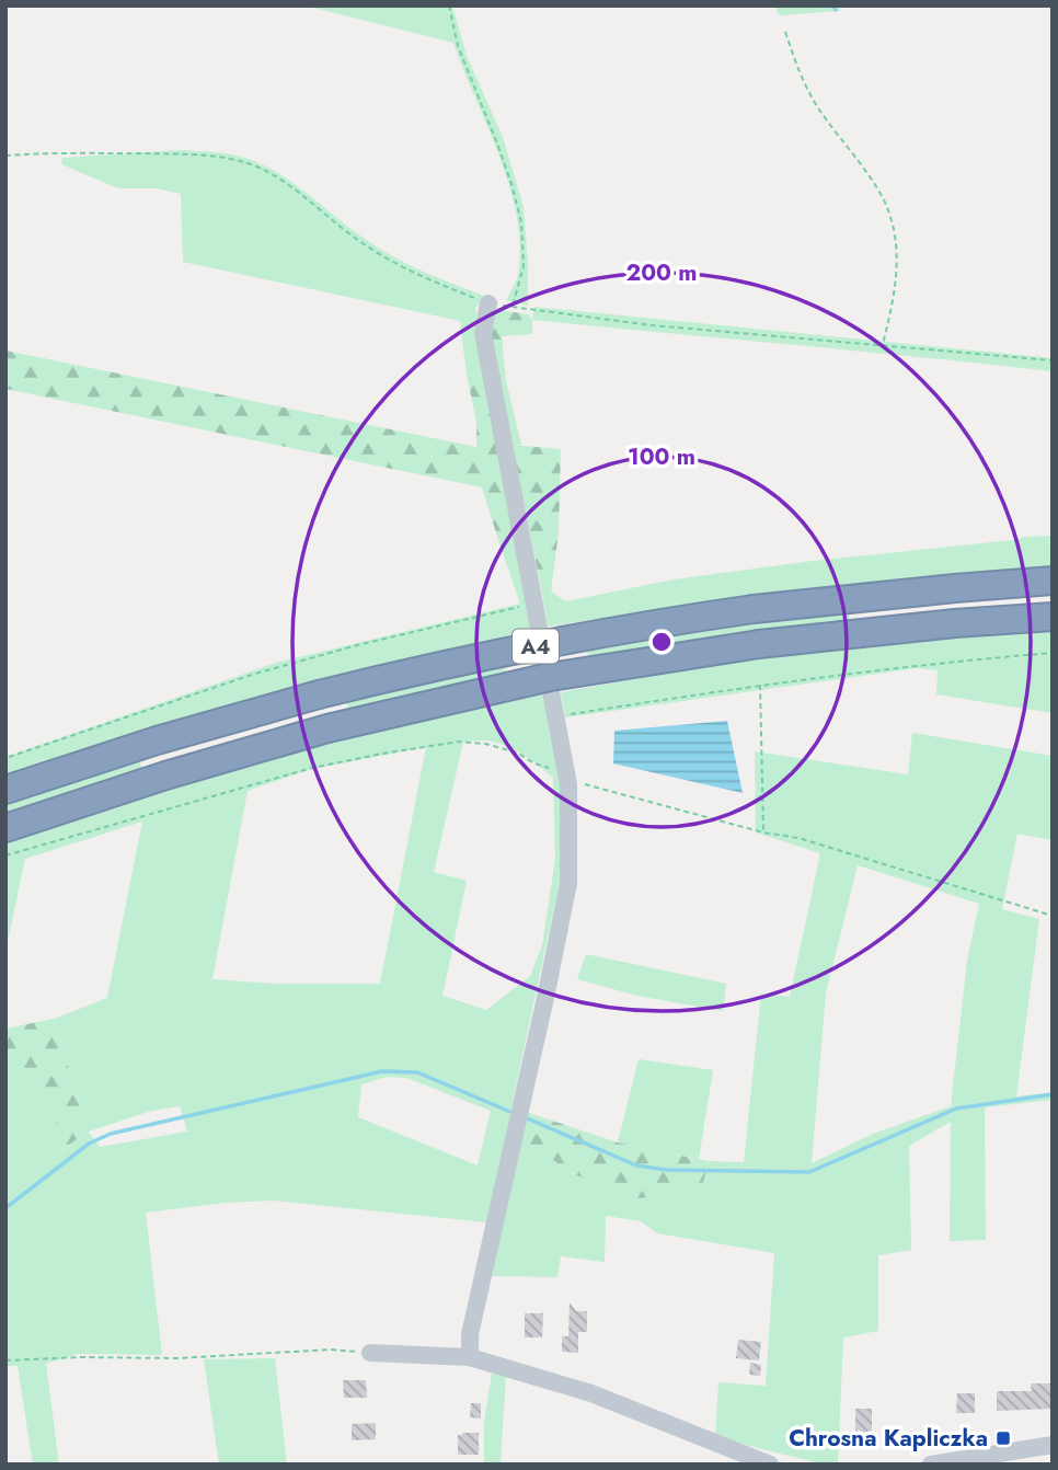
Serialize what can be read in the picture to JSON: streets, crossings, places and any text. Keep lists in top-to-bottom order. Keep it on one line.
{"streets":{"highway":["A4"]},"places":{"transit":["Chrosna Kapliczka"]},"rings":["200 m","100 m"]}
